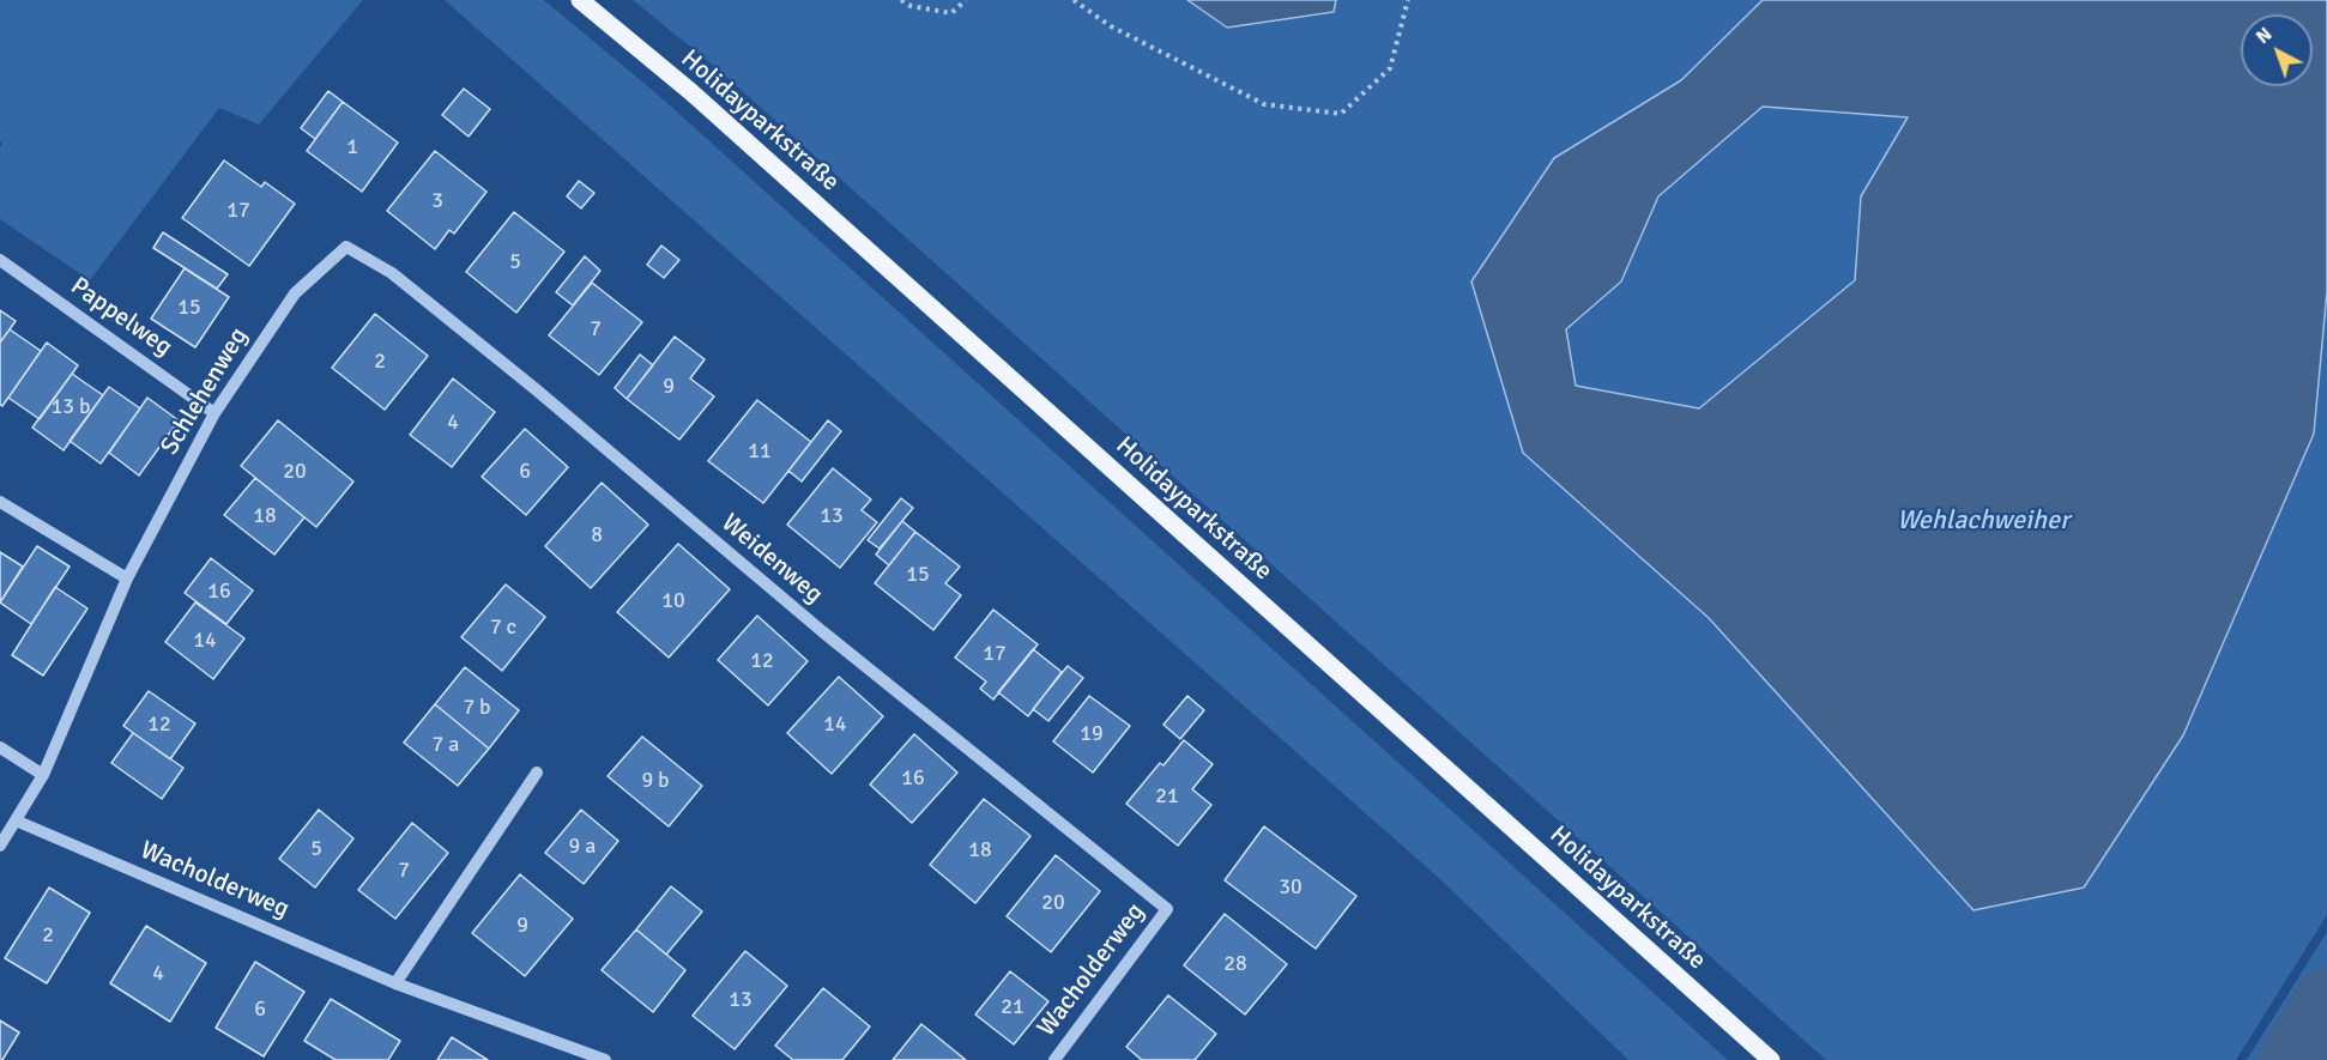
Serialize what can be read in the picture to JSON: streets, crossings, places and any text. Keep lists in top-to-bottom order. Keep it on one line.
{"streets":{"main road":["Holidayparkstraße"],"street":["Pappelweg","Schlehenweg","Weidenweg","Wacholderweg"]},"crossings":[["Pappelweg","Schlehenweg"],["Schlehenweg","Weidenweg"],["Schlehenweg","Wacholderweg"],["Weidenweg","Wacholderweg"]],"water":["Wehlachweiher"],"house_numbers":["1","3","17","5","15","7","2","9","13 b","4","11","20","6","18","13","8","15","16","10","7 c","14","17","12","7 b","12","14","19","7 a","16","9 b","21","9 a","5","18","7","30","20","9","2","28","4","13","21","6"],"north":"top left"}
